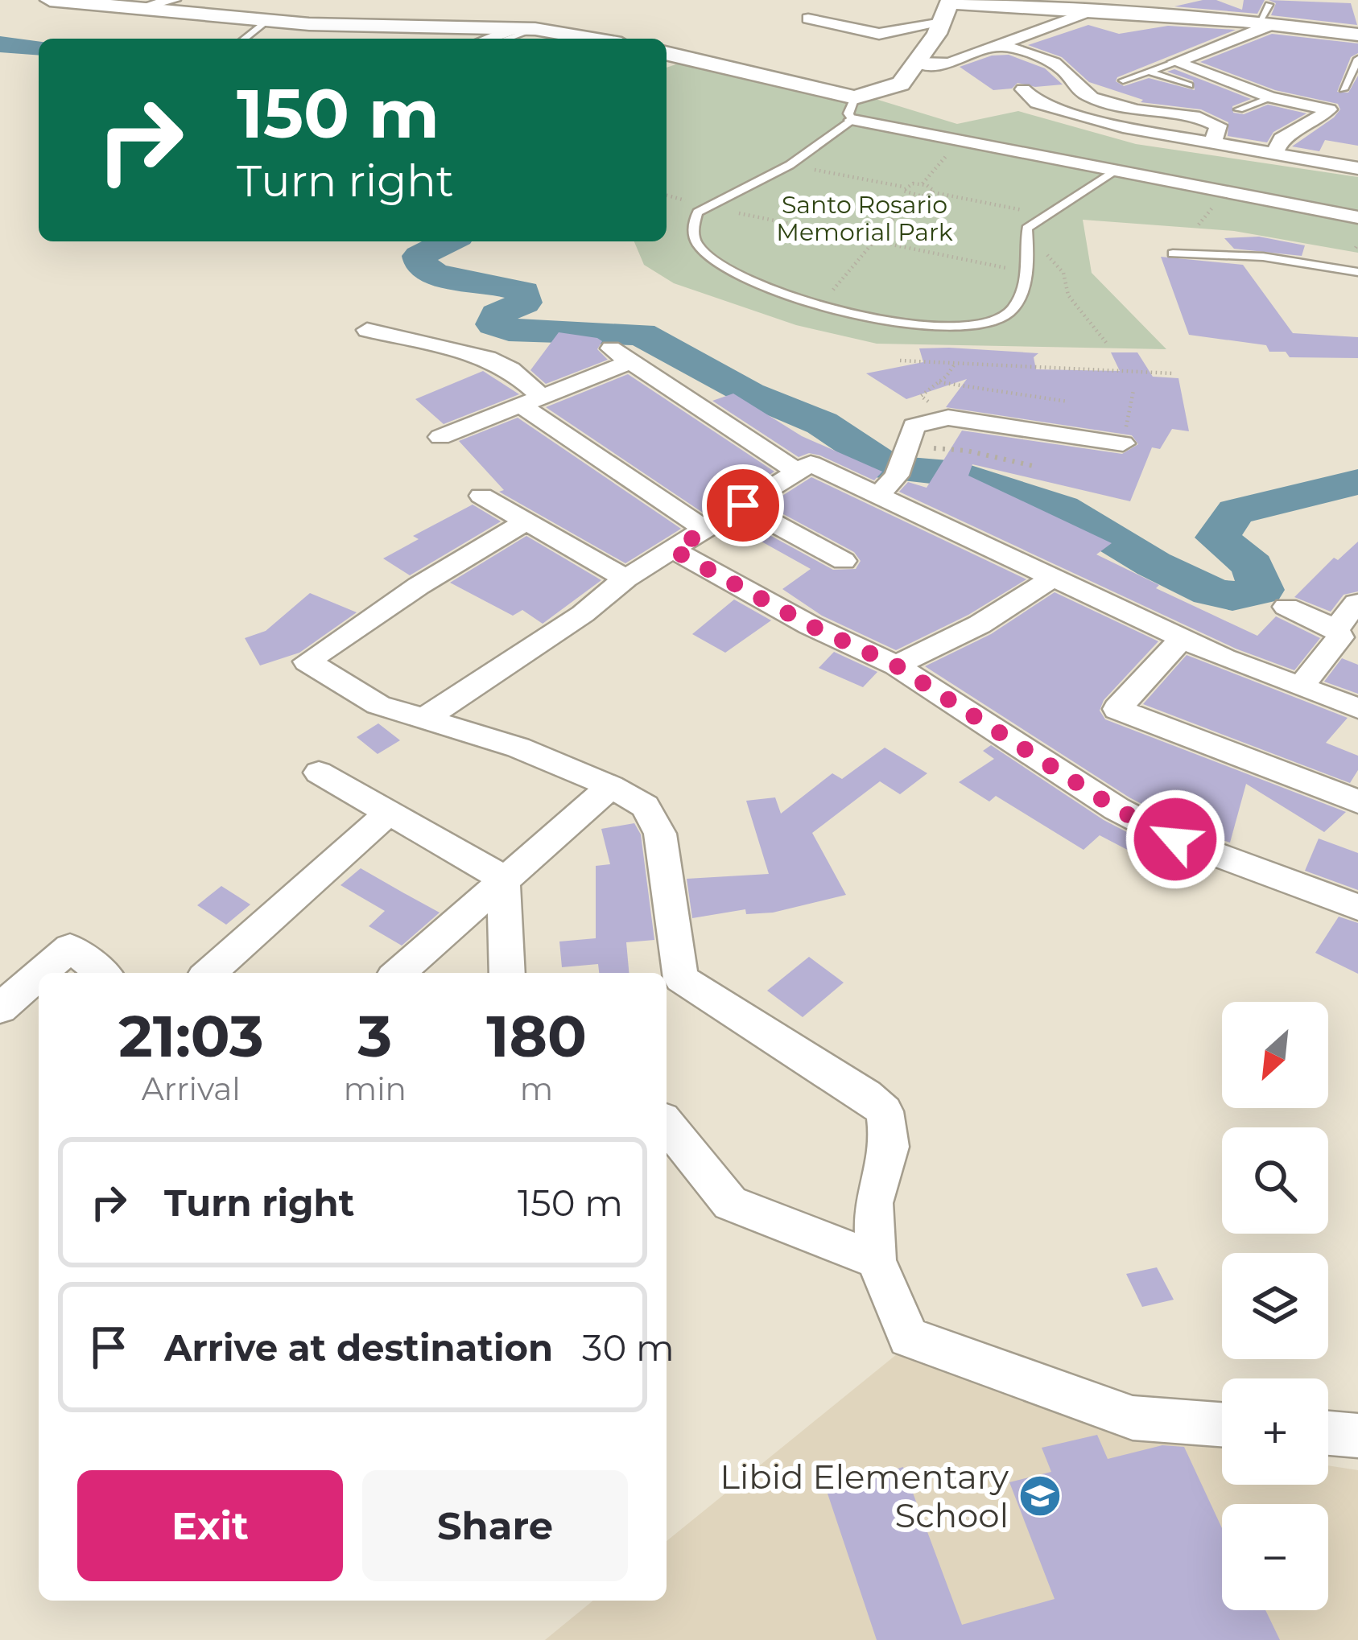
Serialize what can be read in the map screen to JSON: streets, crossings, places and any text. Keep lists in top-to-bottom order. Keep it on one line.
{"parks":["Santo Rosario Memorial Park"],"places":{"school or university":["Libid Elementary School"]},"north":"bottom left","page":{"turn":["150 m","Turn right"],"eta":["21:03","Arrival","3","min","180","m"],"map_buttons":["+","−"],"list":[{"name":"Turn right","value":"150 m"},{"name":"Arrive at destination","value":"30 m"}],"buttons":["Exit","Share"]}}
